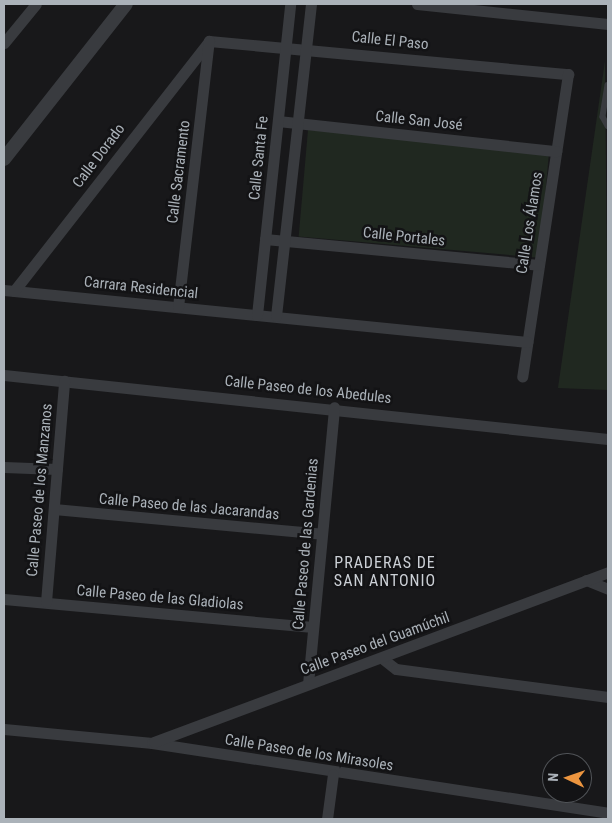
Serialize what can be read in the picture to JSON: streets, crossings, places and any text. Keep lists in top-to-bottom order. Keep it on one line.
{"streets":{"street":["Calle El Paso","Calle San José","Calle Dorado","Calle Santa Fe","Calle Sacramento","Calle Los Álamos","Calle Portales","Carrara Residencial","Calle Paseo de los Abedules","Calle Paseo de los Manzanos","Calle Paseo de las Jacarandas","Calle Paseo de las Gardenias","Calle Paseo de las Gladiolas","Calle Paseo del Guamúchil","Calle Paseo de los Mirasoles"]},"crossings":[["Calle El Paso","Calle Dorado"],["Calle El Paso","Calle Santa Fe"],["Calle El Paso","Calle Sacramento"],["Calle El Paso","Calle Los Álamos"],["Calle San José","Calle Santa Fe"],["Calle San José","Calle Los Álamos"],["Calle Dorado","Calle Sacramento"],["Calle Dorado","Carrara Residencial"],["Calle Santa Fe","Calle Portales"],["Calle Santa Fe","Carrara Residencial"],["Calle Sacramento","Carrara Residencial"],["Calle Los Álamos","Calle Portales"],["Calle Los Álamos","Carrara Residencial"],["Calle Paseo de los Abedules","Calle Paseo de los Manzanos"],["Calle Paseo de los Abedules","Calle Paseo de las Gardenias"],["Calle Paseo de los Manzanos","Calle Paseo de las Jacarandas"],["Calle Paseo de los Manzanos","Calle Paseo de las Gladiolas"],["Calle Paseo de las Jacarandas","Calle Paseo de las Gardenias"],["Calle Paseo de las Gardenias","Calle Paseo de las Gladiolas"],["Calle Paseo de las Gardenias","Calle Paseo del Guamúchil"],["Calle Paseo del Guamúchil","Calle Paseo de los Mirasoles"]],"districts":["PRADERAS DE SAN ANTONIO"],"north":"left"}
